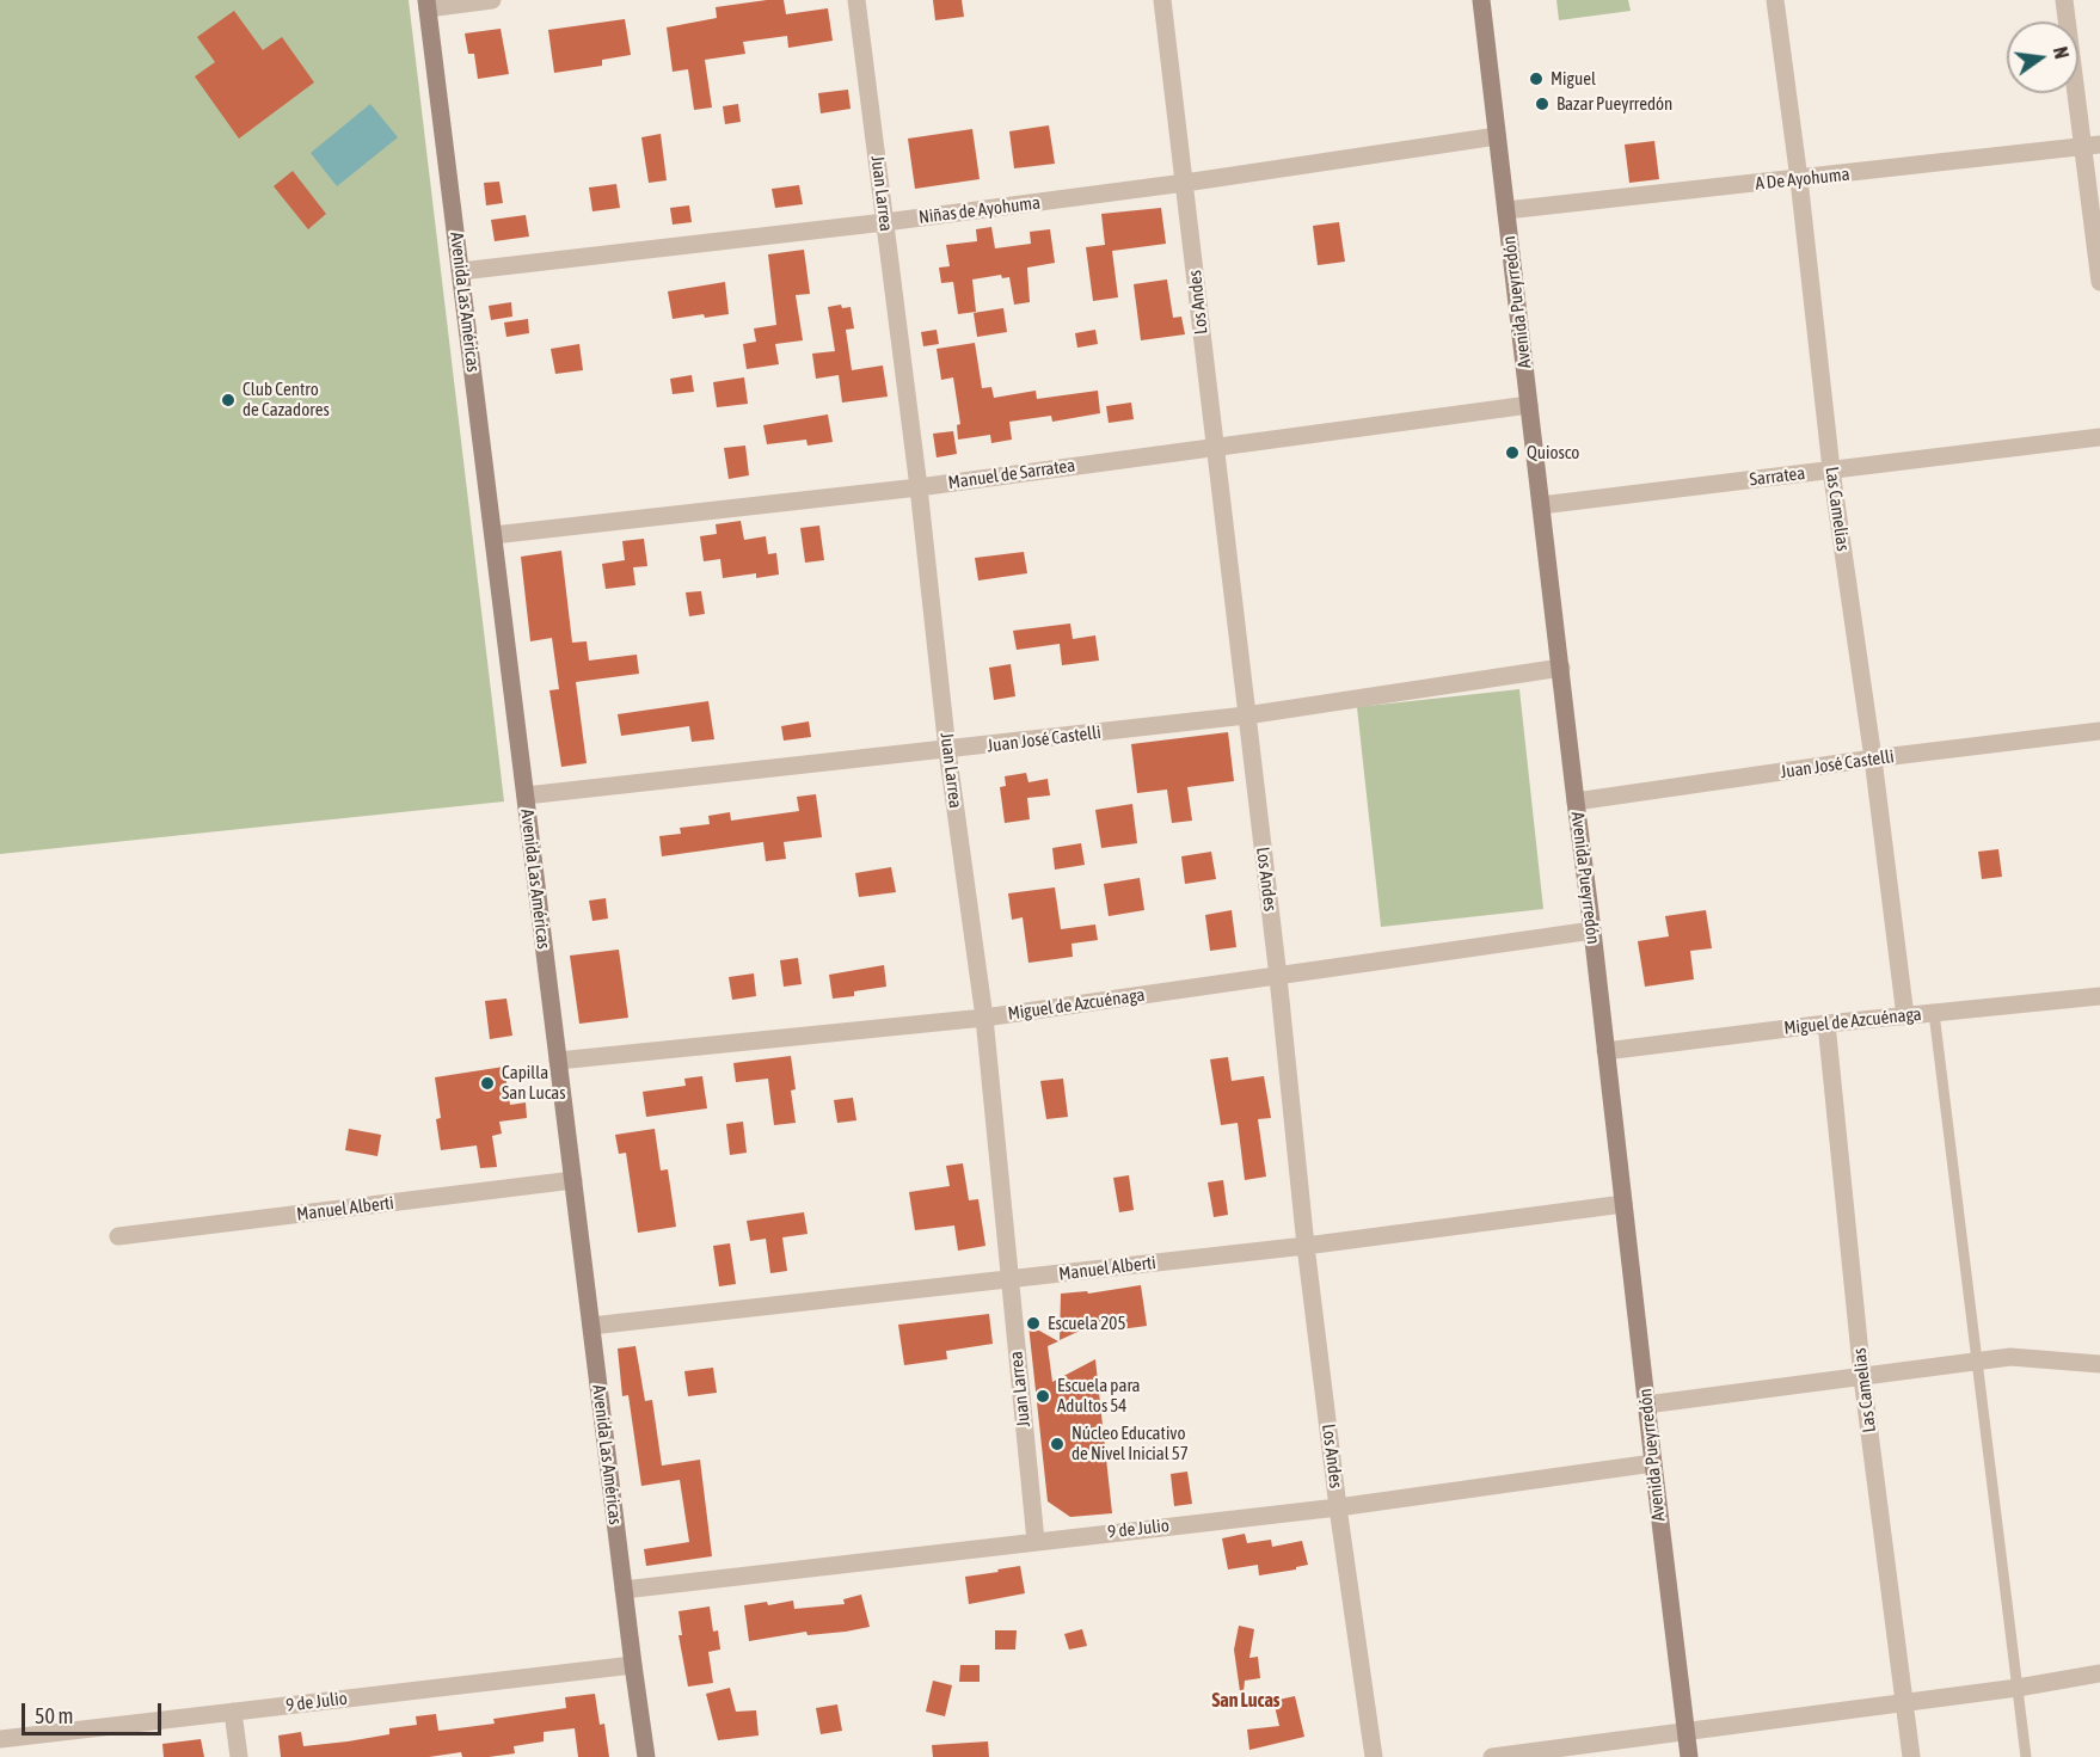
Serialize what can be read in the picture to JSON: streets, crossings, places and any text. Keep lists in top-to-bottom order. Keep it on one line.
{"streets":{"main road":["Avenida Las Américas","Avenida Pueyrredón"],"street":["A De Ayohuma","Juan Larrea","Niñas de Ayohuma","Los Andes","Manuel de Sarratea","Sarratea","Las Camelias","Juan José Castelli","Miguel de Azcuénaga","Manuel Alberti","9 de Julio"]},"crossings":[["A De Ayohuma","Avenida Pueyrredón"],["A De Ayohuma","Las Camelias"],["Juan Larrea","Niñas de Ayohuma"],["Juan Larrea","Manuel de Sarratea"],["Juan Larrea","Juan José Castelli"],["Juan Larrea","Miguel de Azcuénaga"],["Juan Larrea","Manuel Alberti"],["Juan Larrea","9 de Julio"],["Niñas de Ayohuma","Avenida Las Américas"],["Niñas de Ayohuma","Los Andes"],["Niñas de Ayohuma","Avenida Pueyrredón"],["Avenida Las Américas","Manuel de Sarratea"],["Avenida Las Américas","Juan José Castelli"],["Avenida Las Américas","Miguel de Azcuénaga"],["Avenida Las Américas","Manuel Alberti"],["Avenida Las Américas","9 de Julio"],["Los Andes","Manuel de Sarratea"],["Los Andes","Juan José Castelli"],["Los Andes","Miguel de Azcuénaga"],["Los Andes","Manuel Alberti"],["Los Andes","9 de Julio"],["Avenida Pueyrredón","Manuel de Sarratea"],["Avenida Pueyrredón","Sarratea"],["Avenida Pueyrredón","Juan José Castelli"],["Avenida Pueyrredón","Miguel de Azcuénaga"],["Avenida Pueyrredón","Manuel Alberti"],["Avenida Pueyrredón","9 de Julio"],["Sarratea","Las Camelias"],["Las Camelias","Juan José Castelli"],["Las Camelias","Miguel de Azcuénaga"]],"districts":["San Lucas"],"places":["Miguel","Bazar Pueyrredón","Club Centro de Cazadores","Quiosco","Capilla San Lucas","Escuela 205","Escuela para Adultos 54","Núcleo Educativo de Nivel Inicial 57"],"scale_bar":"50 m","north":"right"}
